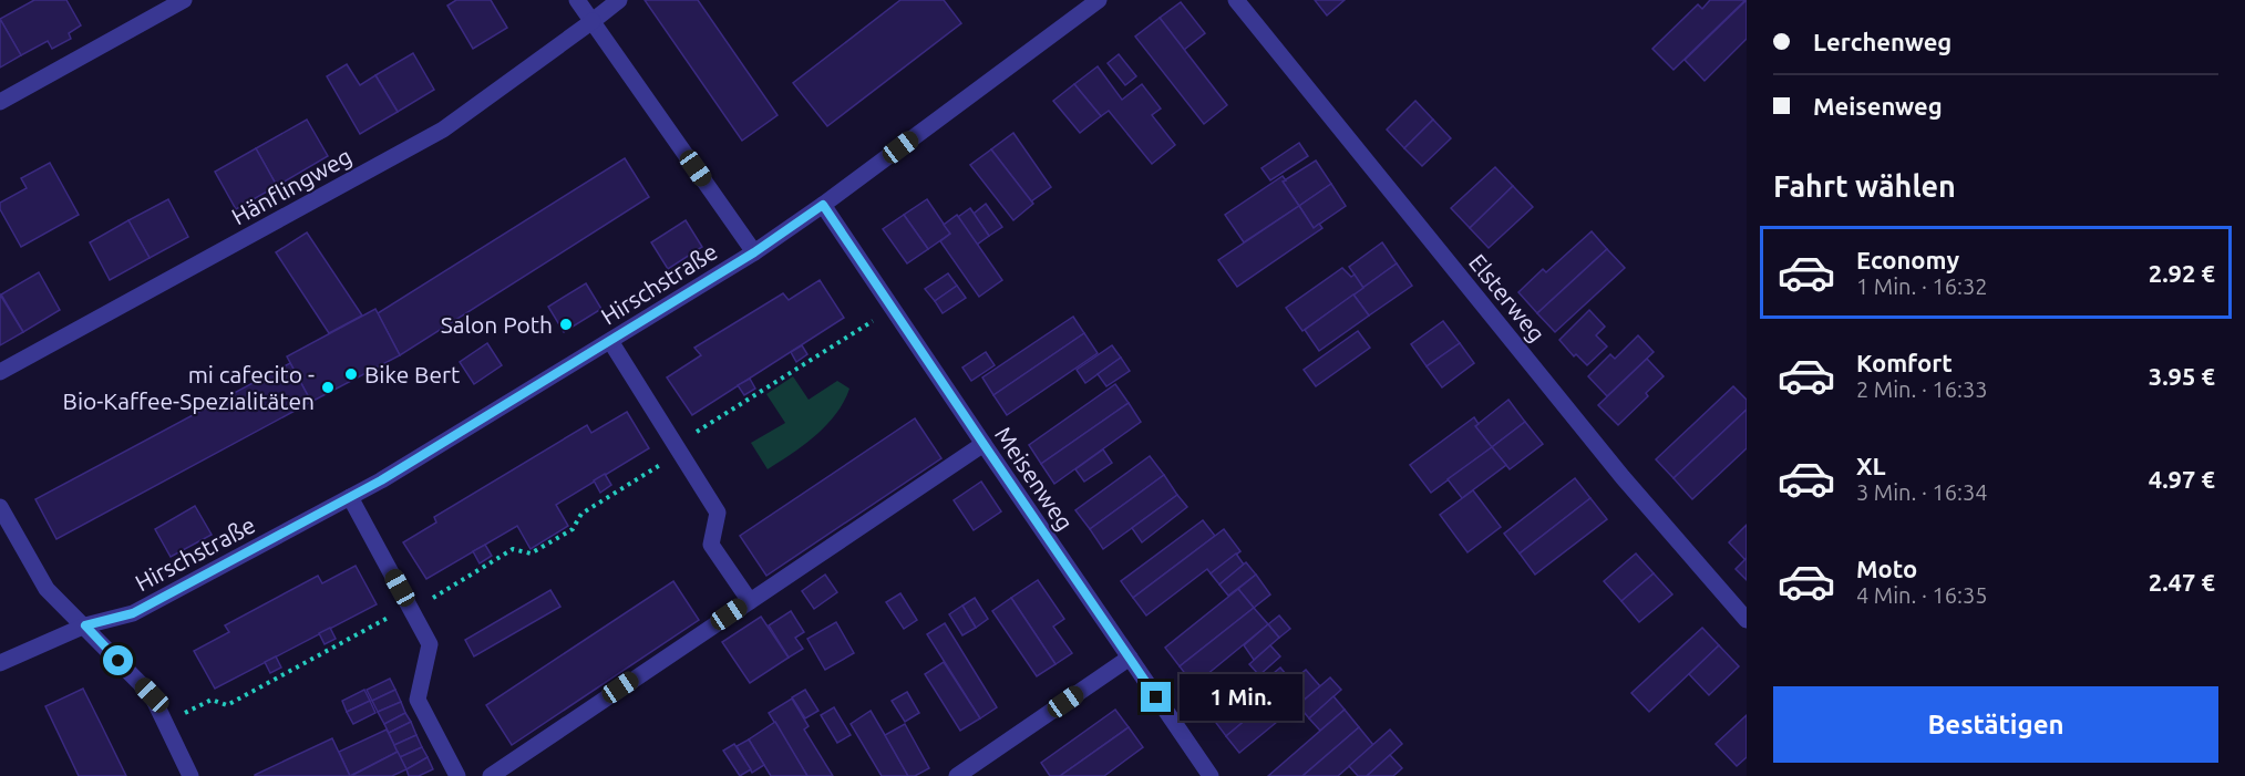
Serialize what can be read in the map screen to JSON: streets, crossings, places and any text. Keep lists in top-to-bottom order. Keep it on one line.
{"streets":{"street":["Hänflingweg","Hirschstraße","Elsterweg","Meisenweg"]},"crossings":[["Hirschstraße","Meisenweg"]],"places":["Salon Poth","Bike Bert","mi cafecito - Bio-Kaffee-Spezialitäten"],"page":{"banner":["Lerchenweg","Meisenweg"],"heading":"Fahrt wählen","list":[{"name":"Economy","note":"1 Min. · 16:32","value":"2.92 €"},{"name":"Komfort","note":"2 Min. · 16:33","value":"3.95 €"},{"name":"XL","note":"3 Min. · 16:34","value":"4.97 €"},{"name":"Moto","note":"4 Min. · 16:35","value":"2.47 €"}],"buttons":"Bestätigen","bubble":"1 Min."}}
